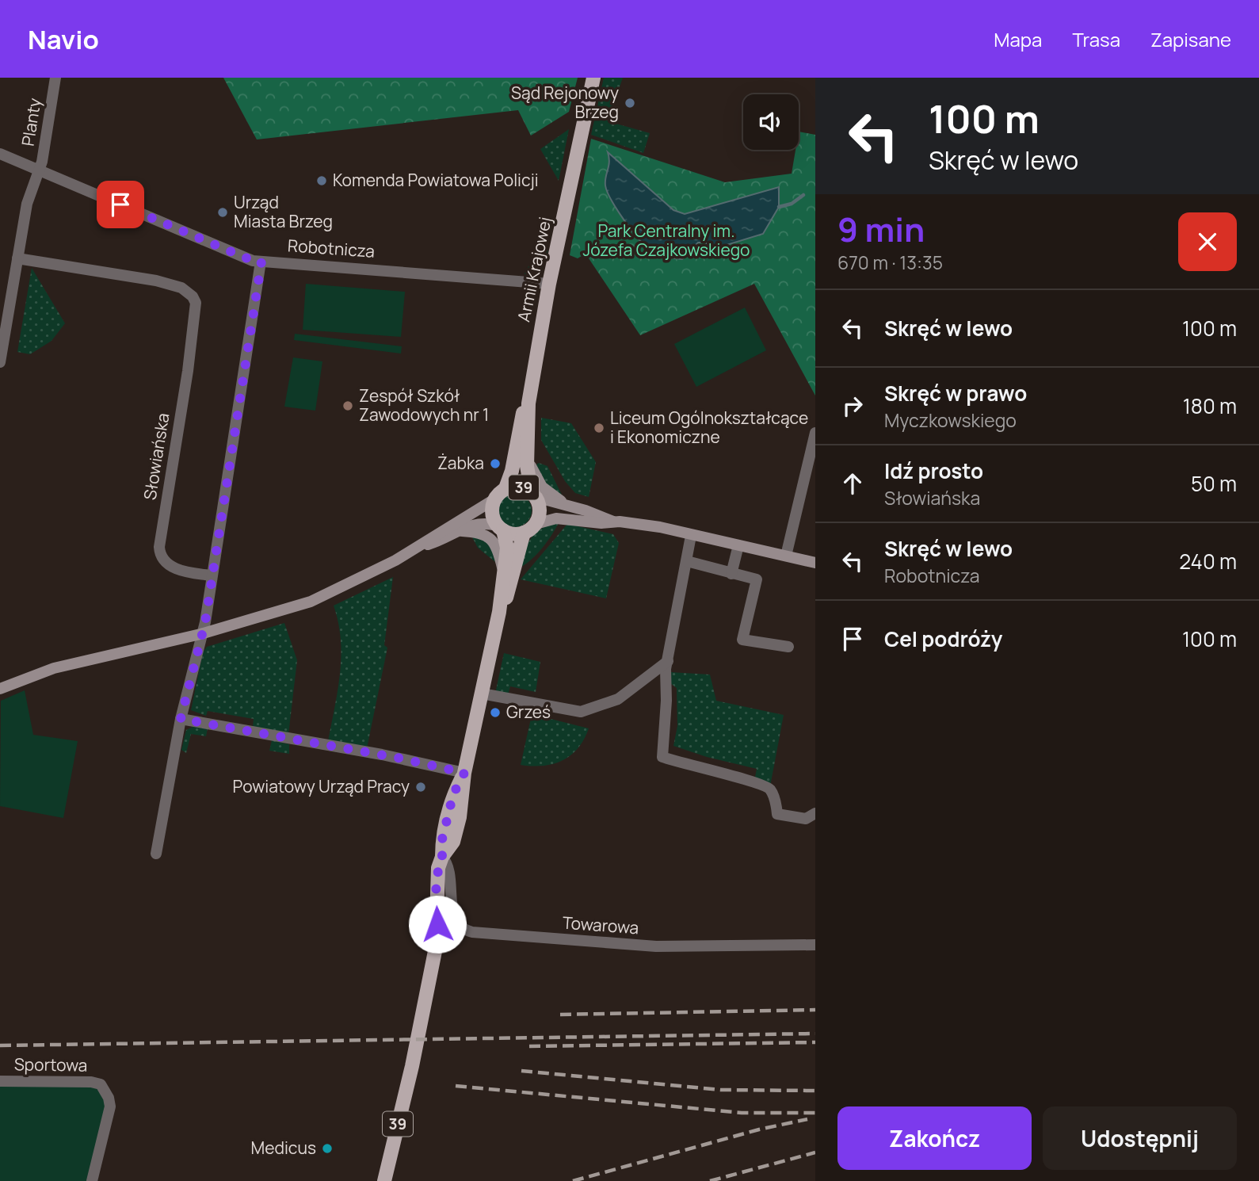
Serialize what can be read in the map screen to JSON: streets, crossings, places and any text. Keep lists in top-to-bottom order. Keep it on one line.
{"streets":{"main road":["Armii Krajowej","39"],"street":["Planty","Robotnicza","Słowiańska","Towarowa","Sportowa"]},"crossings":[["Planty","Robotnicza"],["Planty","Słowiańska"],["Robotnicza","Armii Krajowej"],["Armii Krajowej","39"],["39","Towarowa"]],"parks":["Park Centralny im. Józefa Czajkowskiego"],"places":["Sąd Rejonowy Brzeg","Komenda Powiatowa Policji","Urząd Miasta Brzeg","Zespół Szkół Zawodowych nr 1","Liceum Ogólnokształcące i Ekonomiczne","Żabka","Grześ","Powiatowy Urząd Pracy","Medicus"],"page":{"header":"Navio","nav":["Mapa","Trasa","Zapisane"],"turn":["100 m","Skręć w lewo"],"heading":["9 min","670 m · 13:35"],"list":[{"name":"Skręć w lewo","value":"100 m"},{"name":"Skręć w prawo","note":"Myczkowskiego","value":"180 m"},{"name":"Idź prosto","note":"Słowiańska","value":"50 m"},{"name":"Skręć w lewo","note":"Robotnicza","value":"240 m"},{"name":"Cel podróży","value":"100 m"}],"buttons":["Zakończ","Udostępnij"]}}
